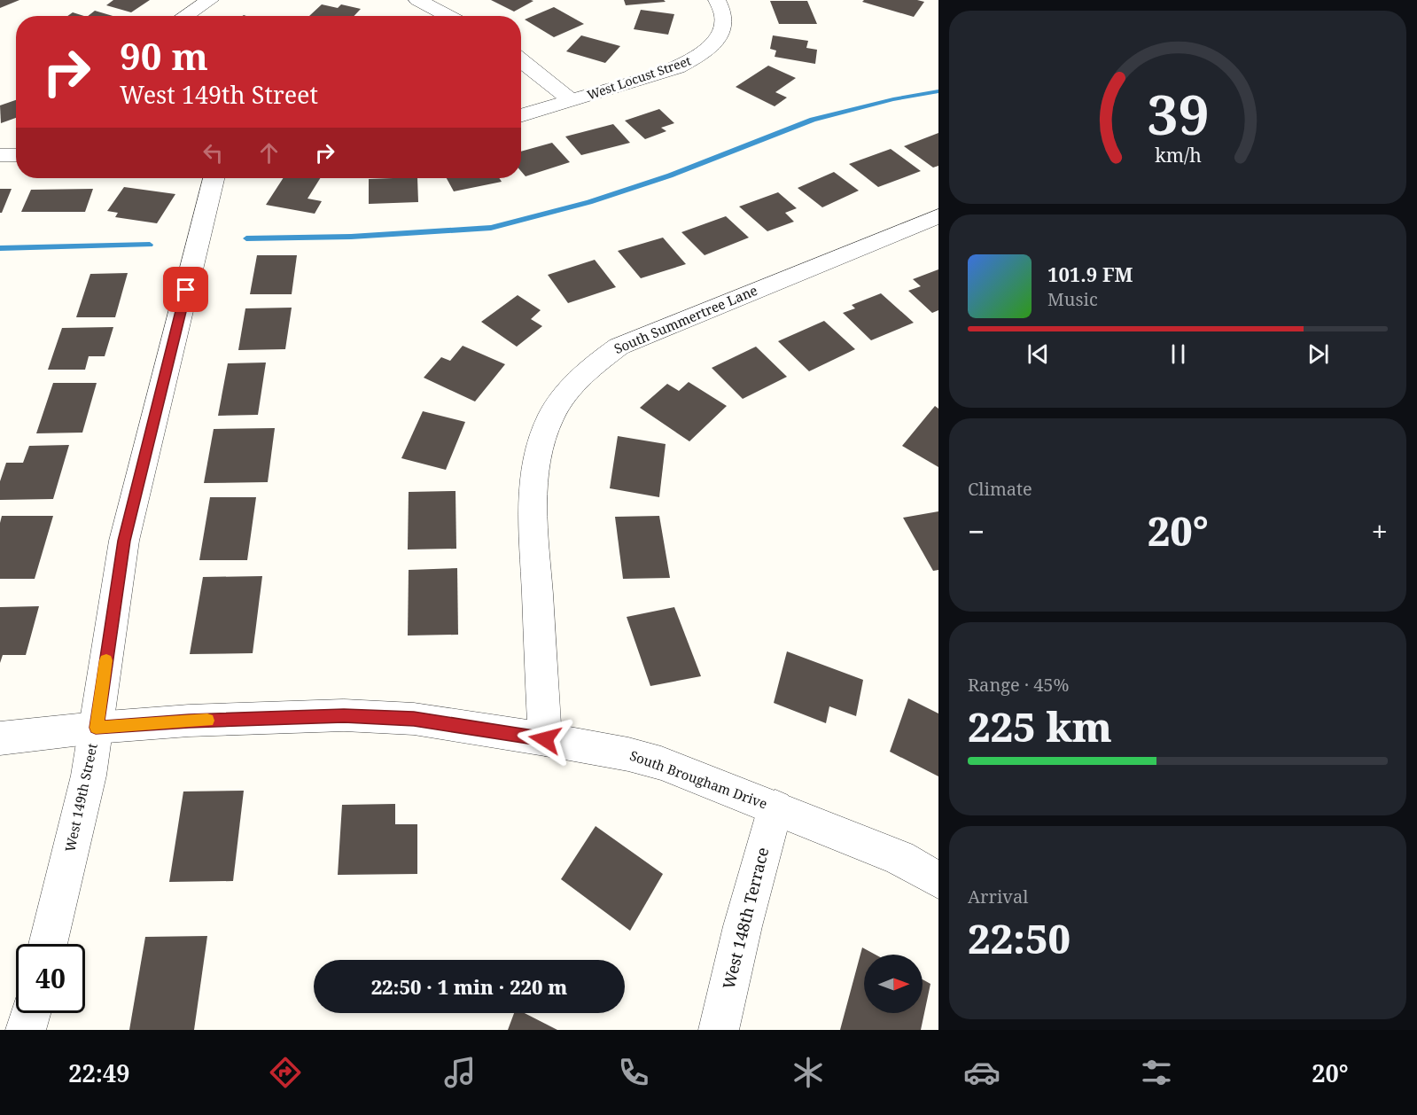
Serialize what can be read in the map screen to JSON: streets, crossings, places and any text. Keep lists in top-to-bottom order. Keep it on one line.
{"streets":{"street":["West Locust Street","South Summertree Lane","South Brougham Drive","West 149th Street","West 148th Terrace"]},"crossings":[["South Summertree Lane","South Brougham Drive"],["South Brougham Drive","West 149th Street"],["South Brougham Drive","West 148th Terrace"]],"north":"right","page":{"turn":["90 m","West 149th Street"],"song":["101.9 FM","Music"],"tile":["Climate",["Range · 45%","225 km"],["Arrival","22:50"]],"heat":["−","20°","+"],"limit":"40","trip":"22:50 · 1 min · 220 m","tabs":["22:49","20°"],"gauge":["39","km/h"]}}
